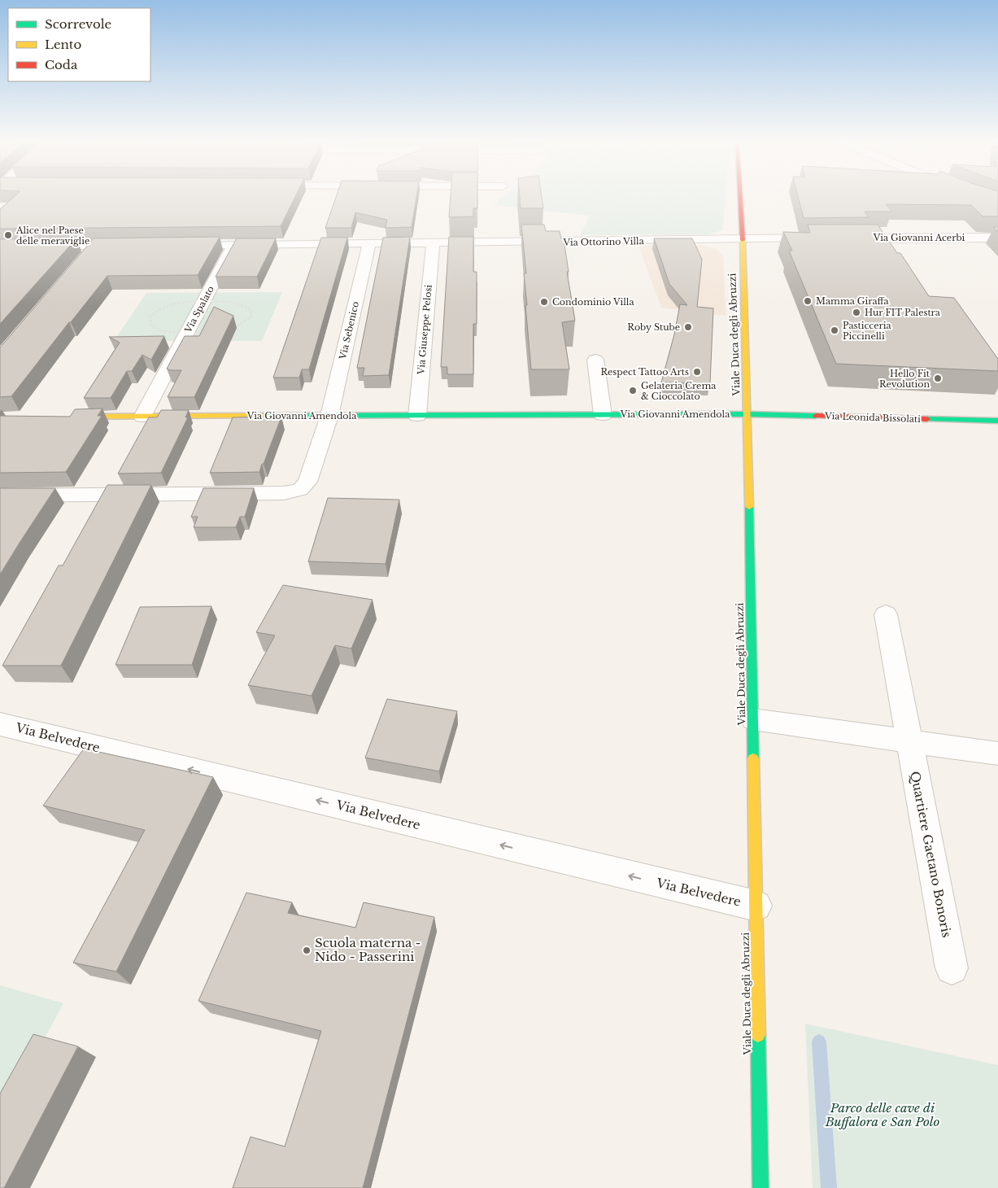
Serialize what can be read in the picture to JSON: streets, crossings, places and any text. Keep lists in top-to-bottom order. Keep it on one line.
{"streets":{"main road":["Viale Duca degli Abruzzi","Via Giovanni Amendola","Via Leonida Bissolati"],"street":["Via Giovanni Acerbi","Via Ottorino Villa","Via Spalato","Via Giuseppe Pelosi","Via Sebenico","Via Belvedere","Quartiere Gaetano Bonoris"]},"crossings":[["Via Ottorino Villa","Via Spalato"],["Via Ottorino Villa","Via Giuseppe Pelosi"],["Via Ottorino Villa","Via Sebenico"],["Via Ottorino Villa","Viale Duca degli Abruzzi"],["Via Spalato","Via Giovanni Amendola"],["Via Giuseppe Pelosi","Via Giovanni Amendola"],["Via Sebenico","Via Giovanni Amendola"],["Viale Duca degli Abruzzi","Via Giovanni Amendola"],["Viale Duca degli Abruzzi","Via Leonida Bissolati"],["Viale Duca degli Abruzzi","Via Belvedere"],["Via Giovanni Amendola","Via Leonida Bissolati"]],"one_way":["Via Belvedere"],"parks":["Parco delle cave di Buffalora e San Polo"],"places":["Alice nel Paese delle meraviglie","Mamma Giraffa","Condominio Villa","Hur FIT Palestra","Roby Stube","Pasticceria Piccinelli","Respect Tattoo Arts","Hello Fit Revolution","Gelateria Crema & Cioccolato","Scuola materna - Nido - Passerini"],"legend":["Scorrevole","Lento","Coda"]}
